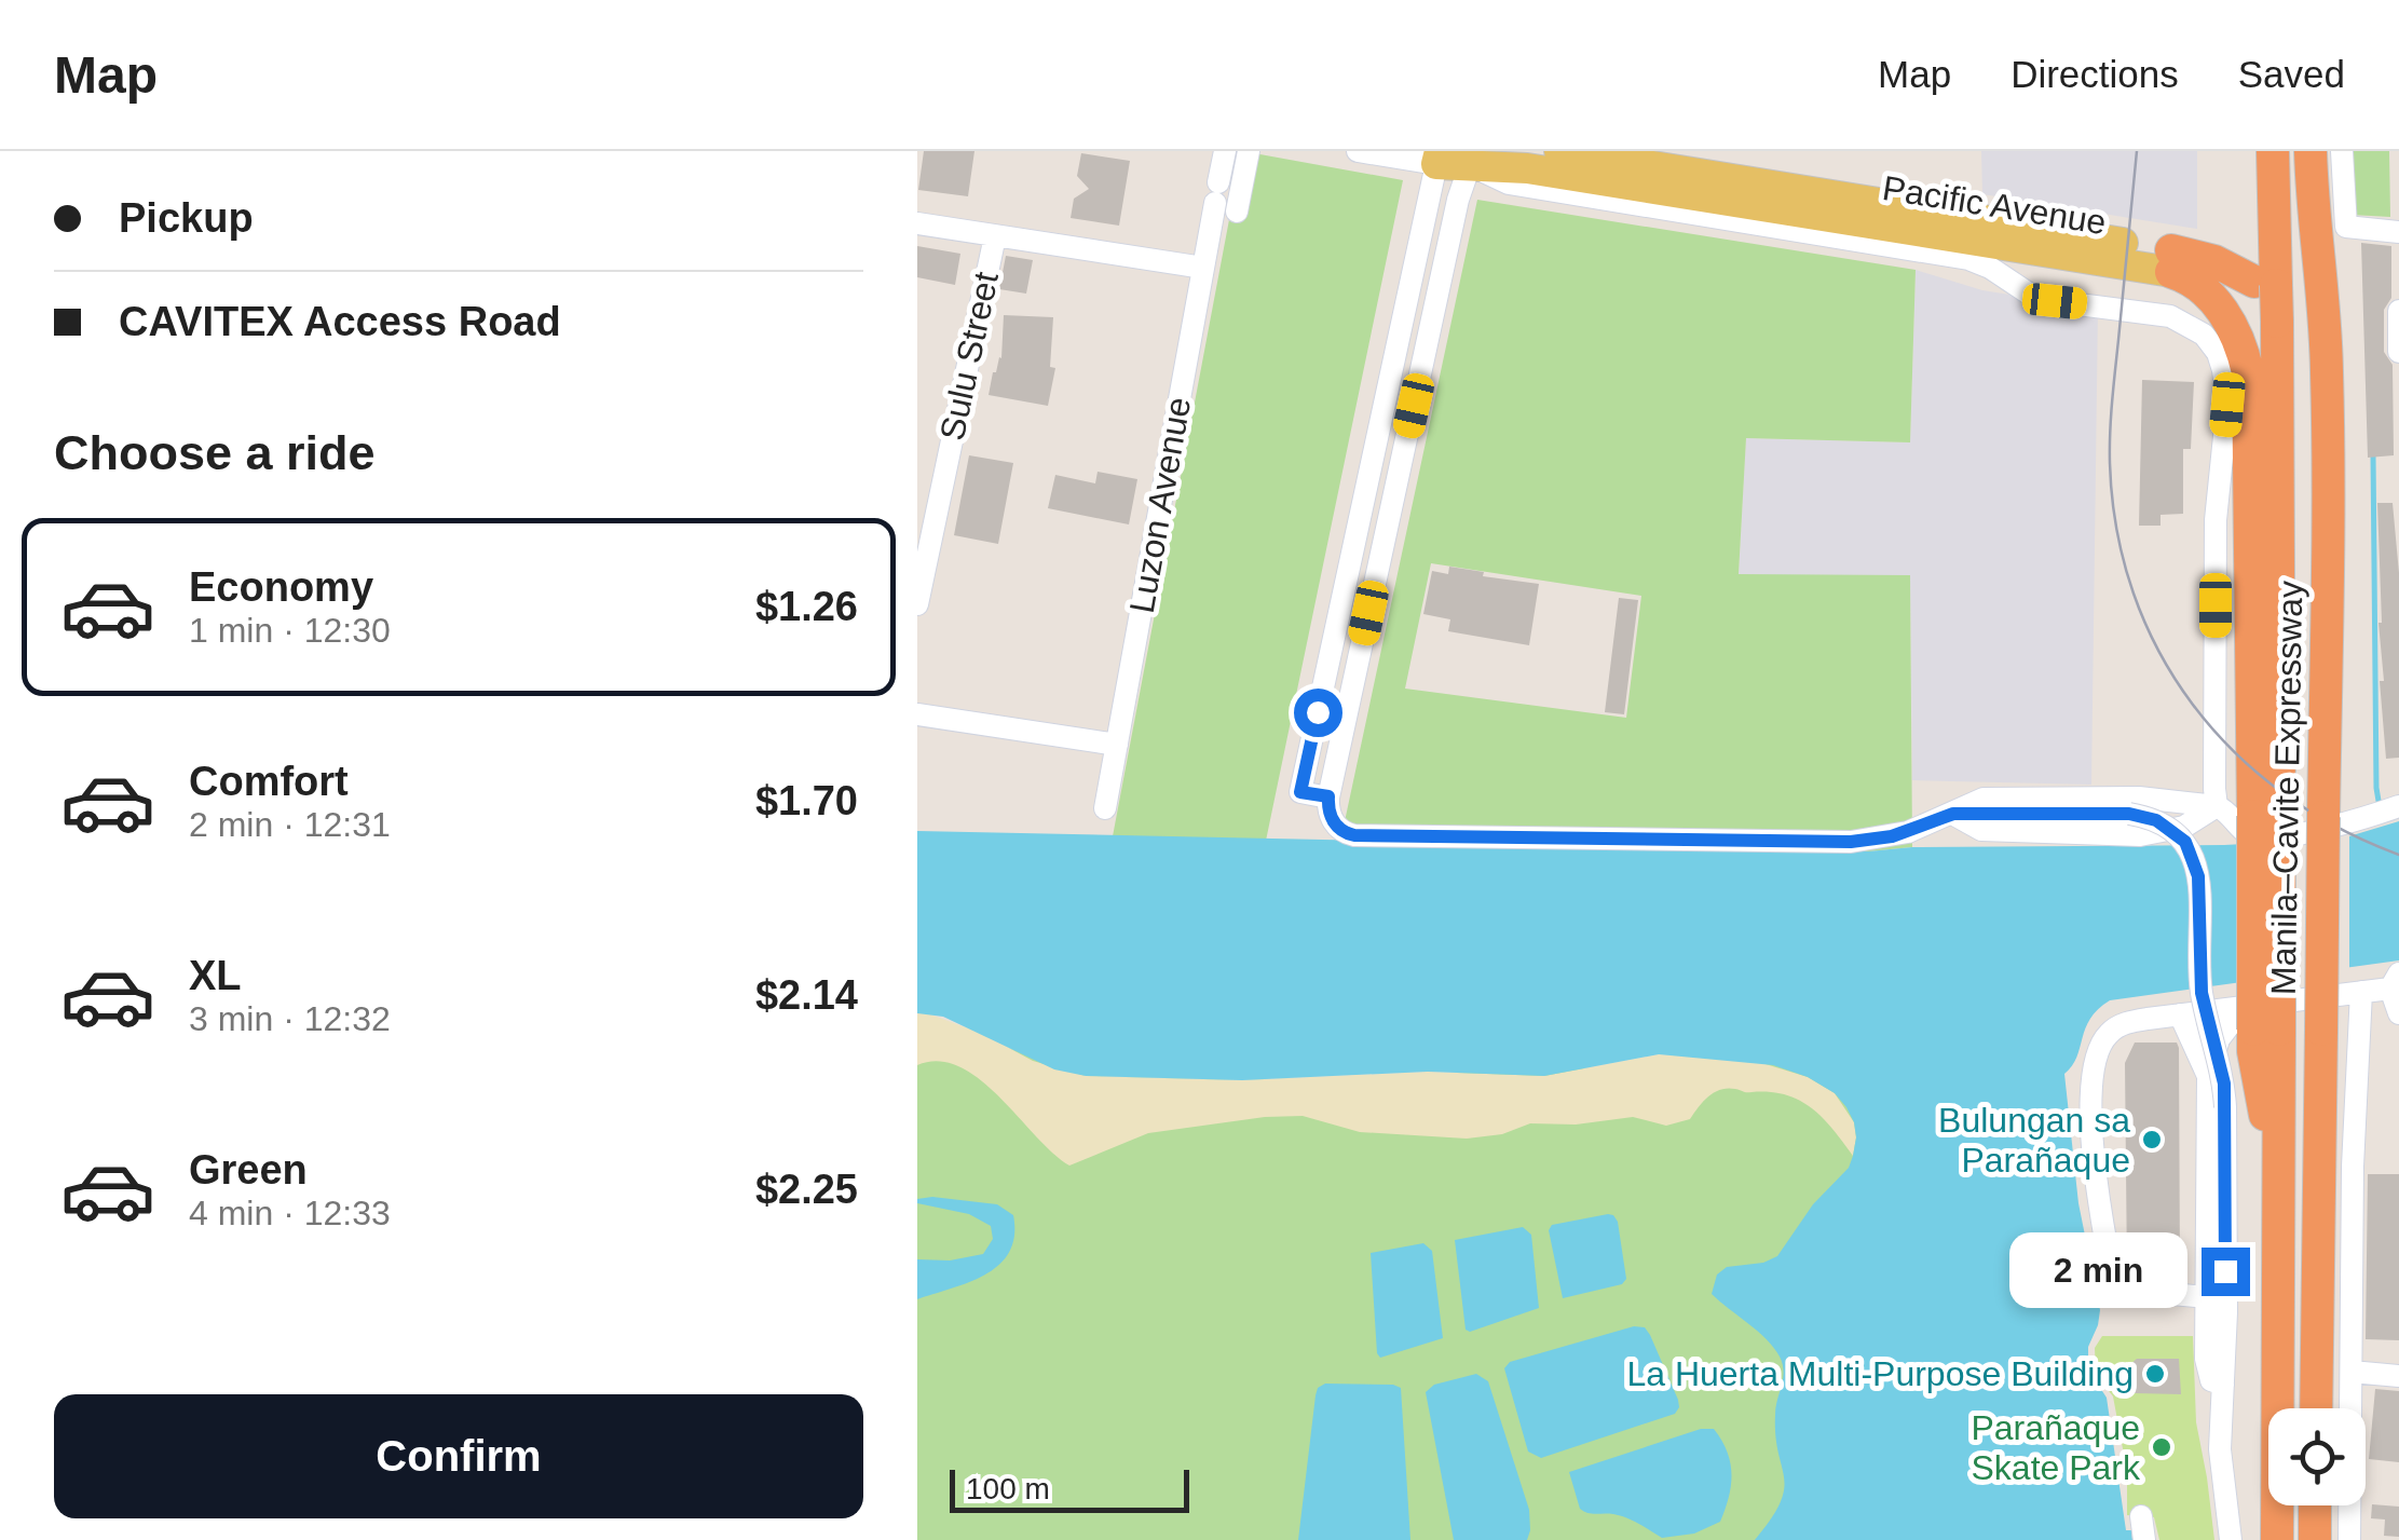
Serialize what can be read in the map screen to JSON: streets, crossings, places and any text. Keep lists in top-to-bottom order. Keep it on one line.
{"streets":{"highway":["Manila–Cavite Expressway"],"main road":["Pacific Avenue"],"street":["Sulu Street","Luzon Avenue"]},"places":["Bulungan sa Parañaque","La Huerta Multi-Purpose Building","Parañaque Skate Park"],"scale_bar":"100 m","page":{"header":"Map","nav":["Map","Directions","Saved"],"banner":["Pickup","CAVITEX Access Road"],"heading":"Choose a ride","list":[{"name":"Economy","note":"1 min · 12:30","value":"$1.26"},{"name":"Comfort","note":"2 min · 12:31","value":"$1.70"},{"name":"XL","note":"3 min · 12:32","value":"$2.14"},{"name":"Green","note":"4 min · 12:33","value":"$2.25"}],"bubble":"2 min","buttons":"Confirm","scale":"100 m"}}
